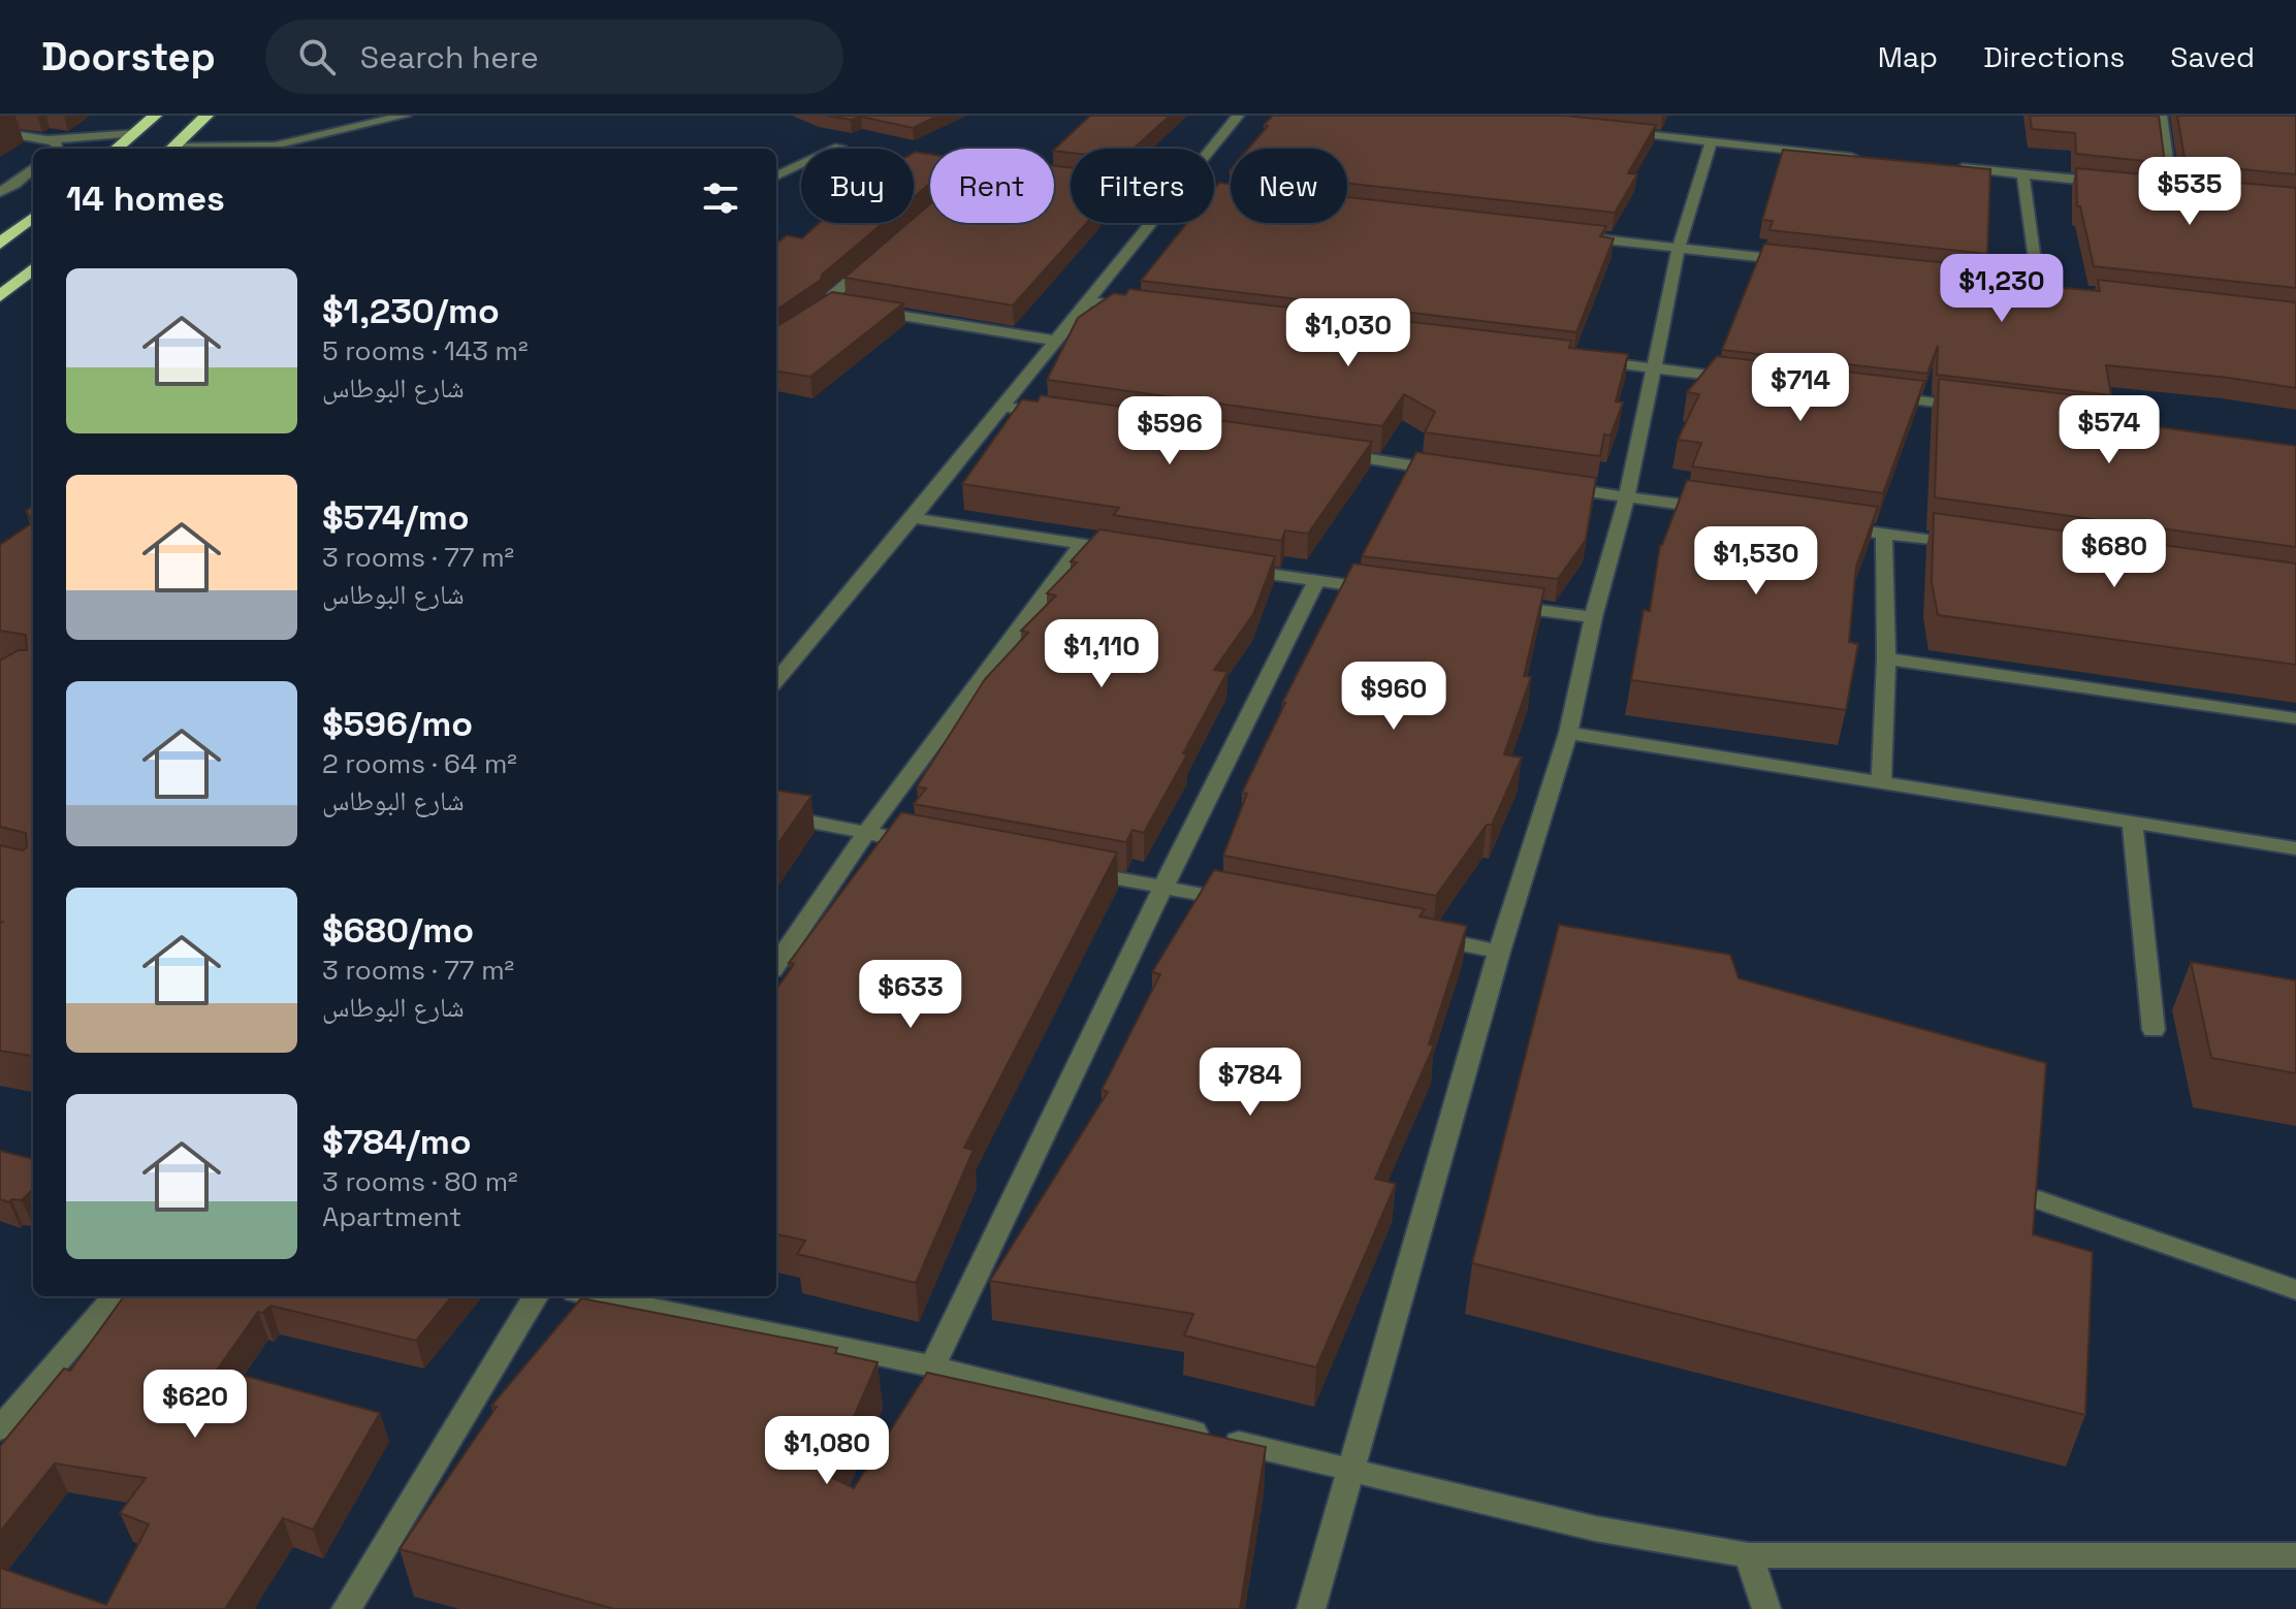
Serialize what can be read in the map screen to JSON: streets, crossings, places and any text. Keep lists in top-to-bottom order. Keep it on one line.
{"page":{"header":"Doorstep","search":"Search here","nav":["Map","Directions","Saved"],"chip":["Buy","Rent","Filters","New"],"heading":"14 homes","price":["$535","$1,230","$1,030","$714","$574","$596","$680","$1,530","$1,110","$960","$633","$784","$620","$1,080"],"list":[{"name":"$1,230/mo","note":"5 rooms · 143 m² · شارع البوطاس"},{"name":"$574/mo","note":"3 rooms · 77 m² · شارع البوطاس"},{"name":"$596/mo","note":"2 rooms · 64 m² · شارع البوطاس"},{"name":"$680/mo","note":"3 rooms · 77 m² · شارع البوطاس"},{"name":"$784/mo","note":"3 rooms · 80 m² · Apartment"}]}}
